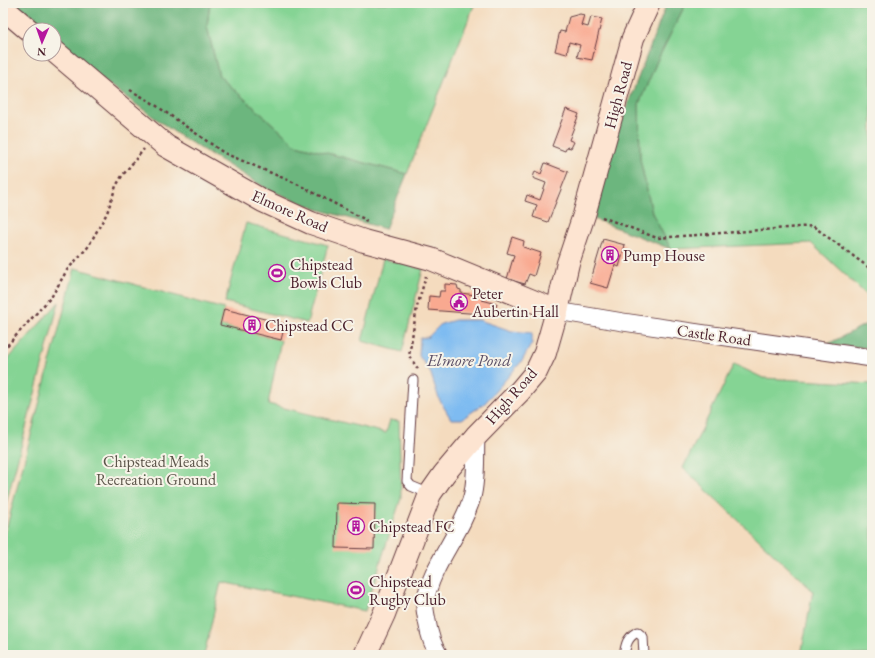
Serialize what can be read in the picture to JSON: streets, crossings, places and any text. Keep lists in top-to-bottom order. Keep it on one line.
{"streets":{"street":["High Road","Elmore Road","Castle Road"]},"crossings":[["High Road","Elmore Road"],["High Road","Castle Road"],["Elmore Road","Castle Road"]],"water":["Elmore Pond"],"parks":["Chipstead Meads Recreation Ground"],"places":{"building":["Pump House","Chipstead CC","Chipstead FC"],"sports":["Chipstead Bowls Club","Chipstead Rugby Club"],"public building":["Peter Aubertin Hall"]},"north":"bottom"}
